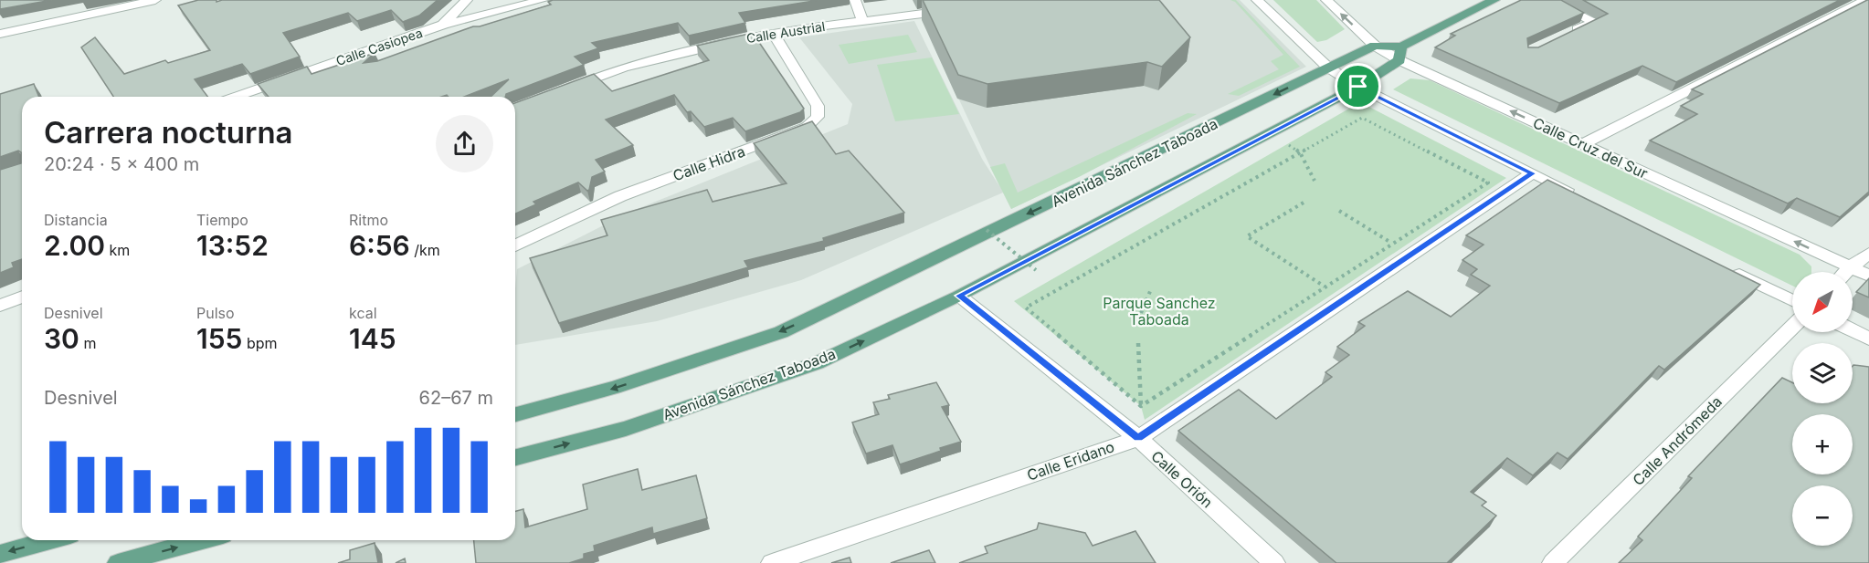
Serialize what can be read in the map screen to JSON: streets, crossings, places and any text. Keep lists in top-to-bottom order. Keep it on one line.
{"streets":{"main road":["Avenida Sánchez Taboada"],"street":["Calle Austrial","Calle Casiopea","Calle Cruz del Sur","Calle Hidra","Calle Andrómeda","Calle Eridano","Calle Orión"]},"crossings":[["Calle Austrial","Calle Hidra"],["Calle Cruz del Sur","Avenida Sánchez Taboada"],["Avenida Sánchez Taboada","Calle Orión"],["Calle Eridano","Calle Orión"]],"parks":["Parque Sanchez Taboada"],"north":"bottom left","page":{"heading":["Carrera nocturna","20:24 · 5 × 400 m"],"stats":[["Distancia","2.00 km"],["Tiempo","13:52"],["Ritmo","6:56 /km"],["Desnivel","30 m"],["Pulso","155 bpm"],["kcal","145"]],"map_buttons":["+","−"],"chart":["Desnivel","62–67 m"]}}
